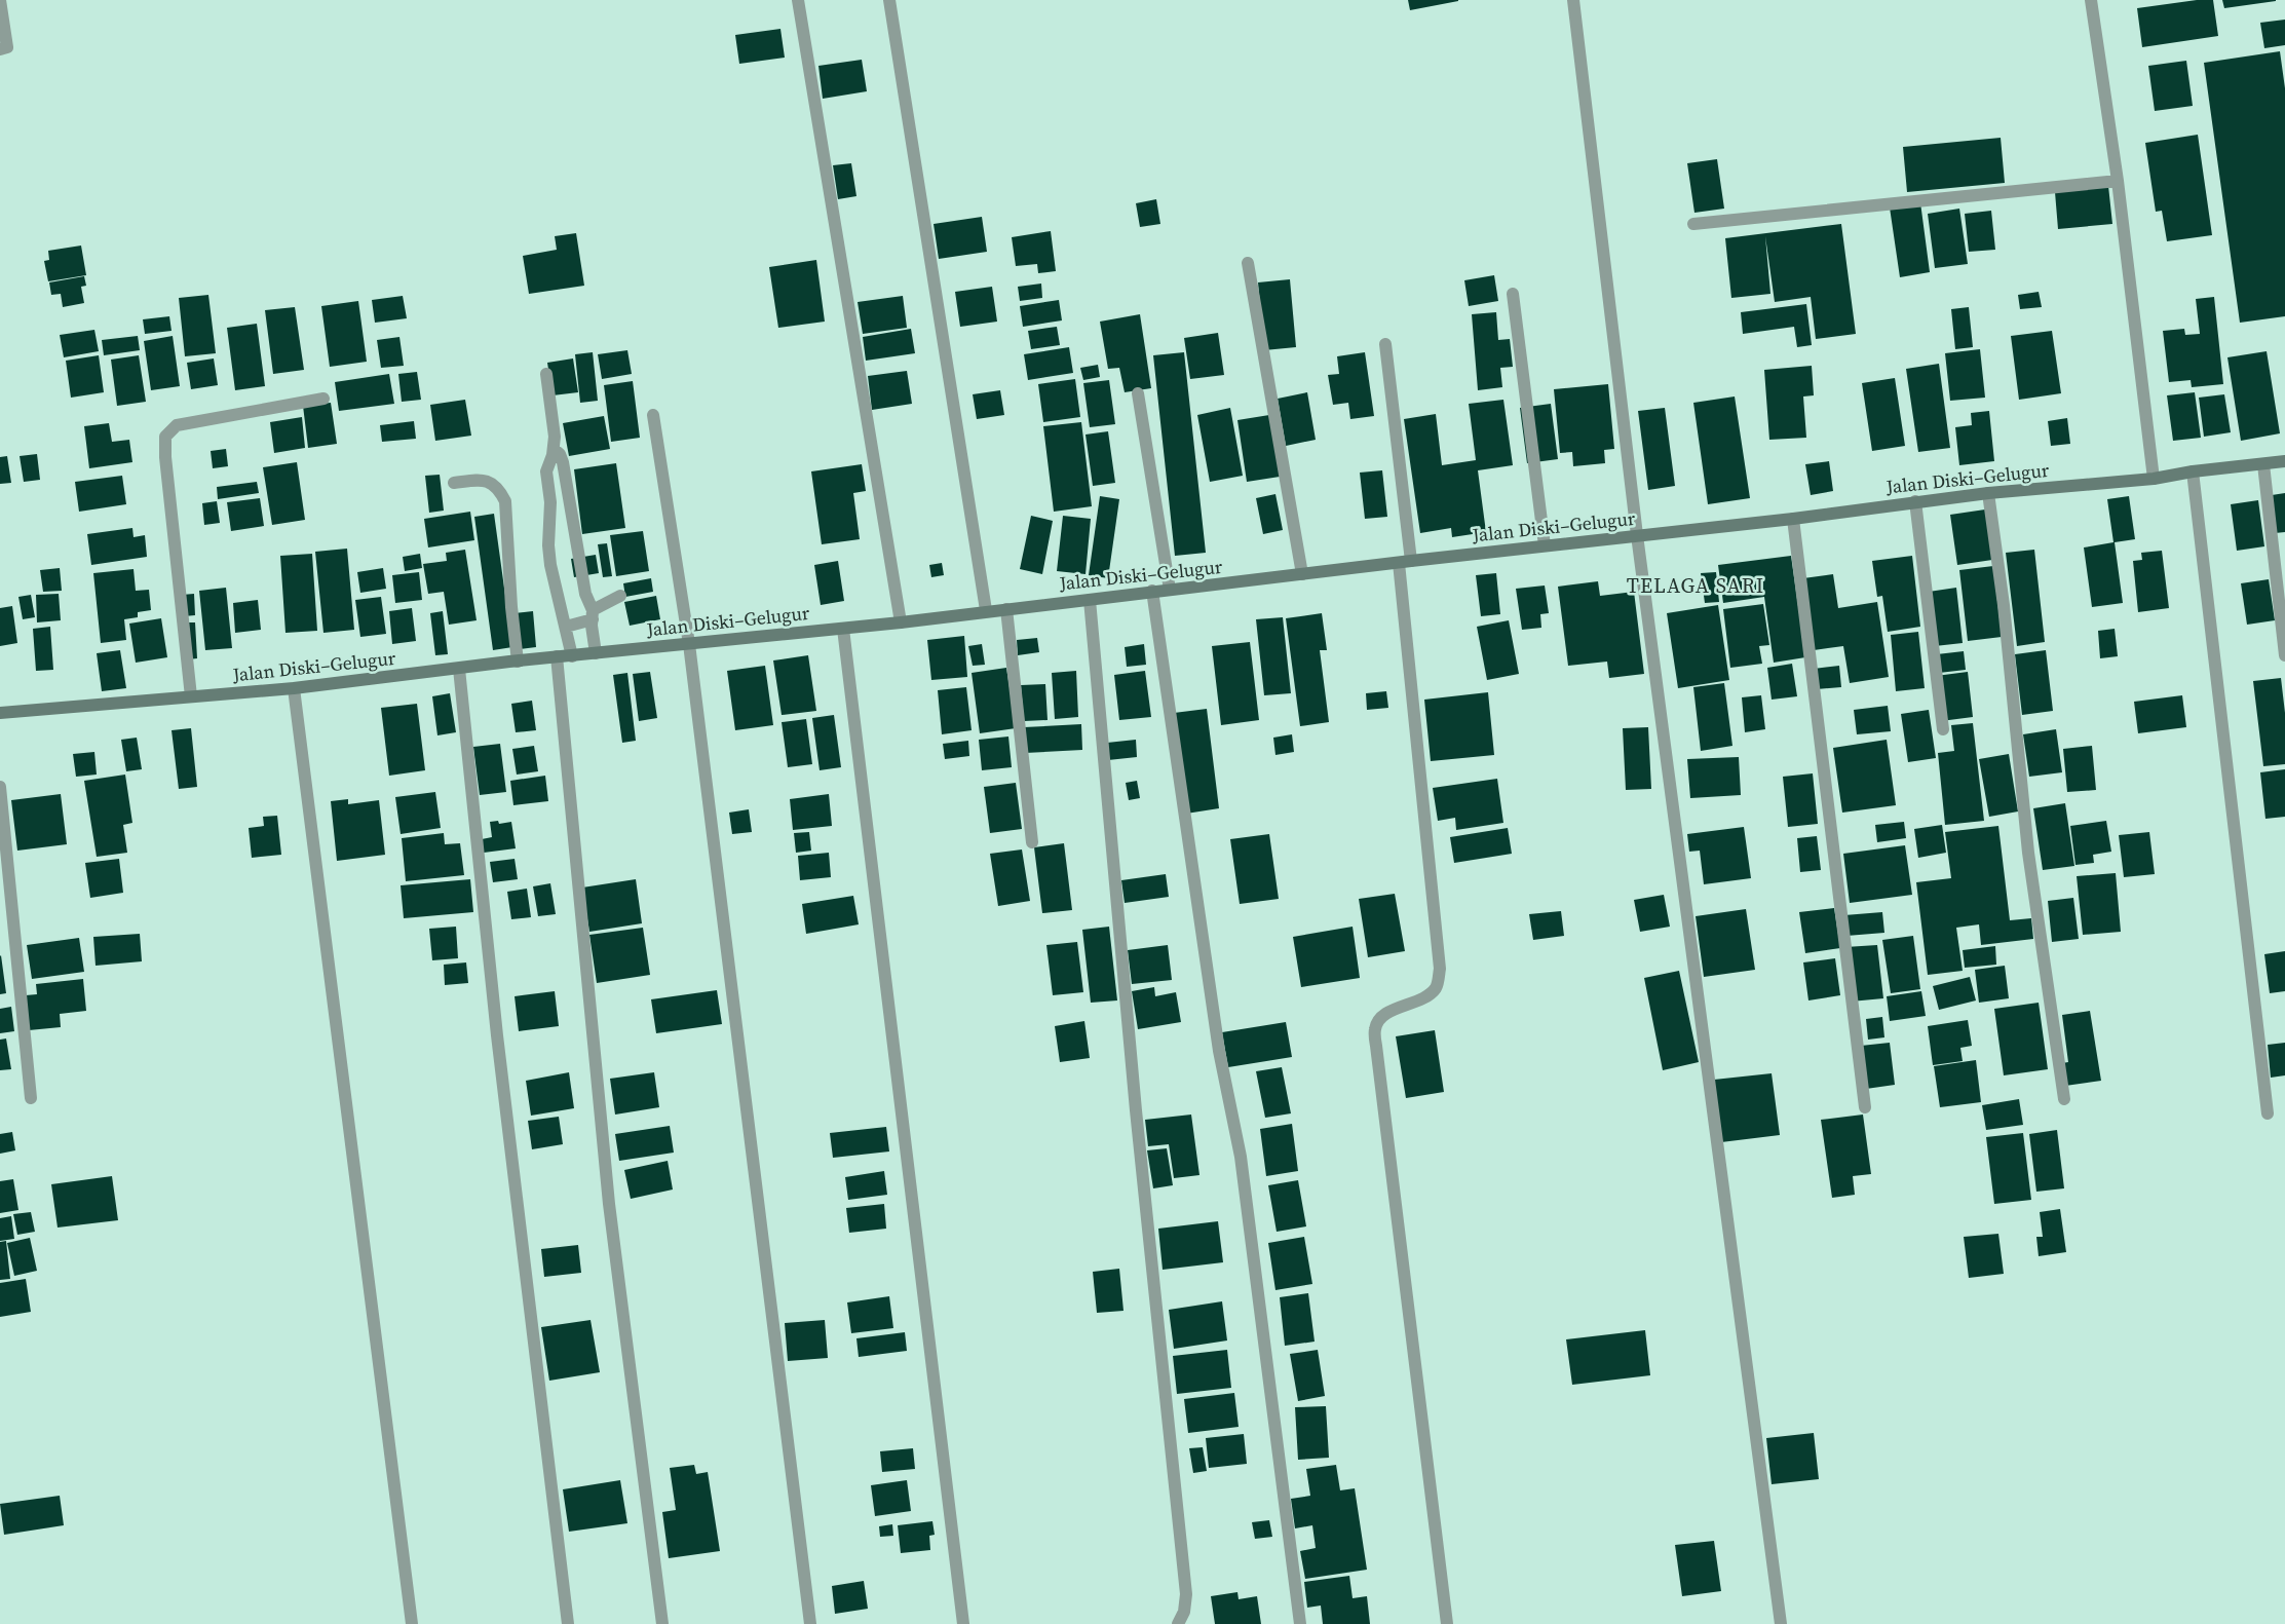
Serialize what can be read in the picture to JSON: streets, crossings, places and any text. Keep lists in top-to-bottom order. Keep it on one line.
{"streets":{"main road":["Jalan Diski–Gelugur"]},"districts":["TELAGA SARI"]}
